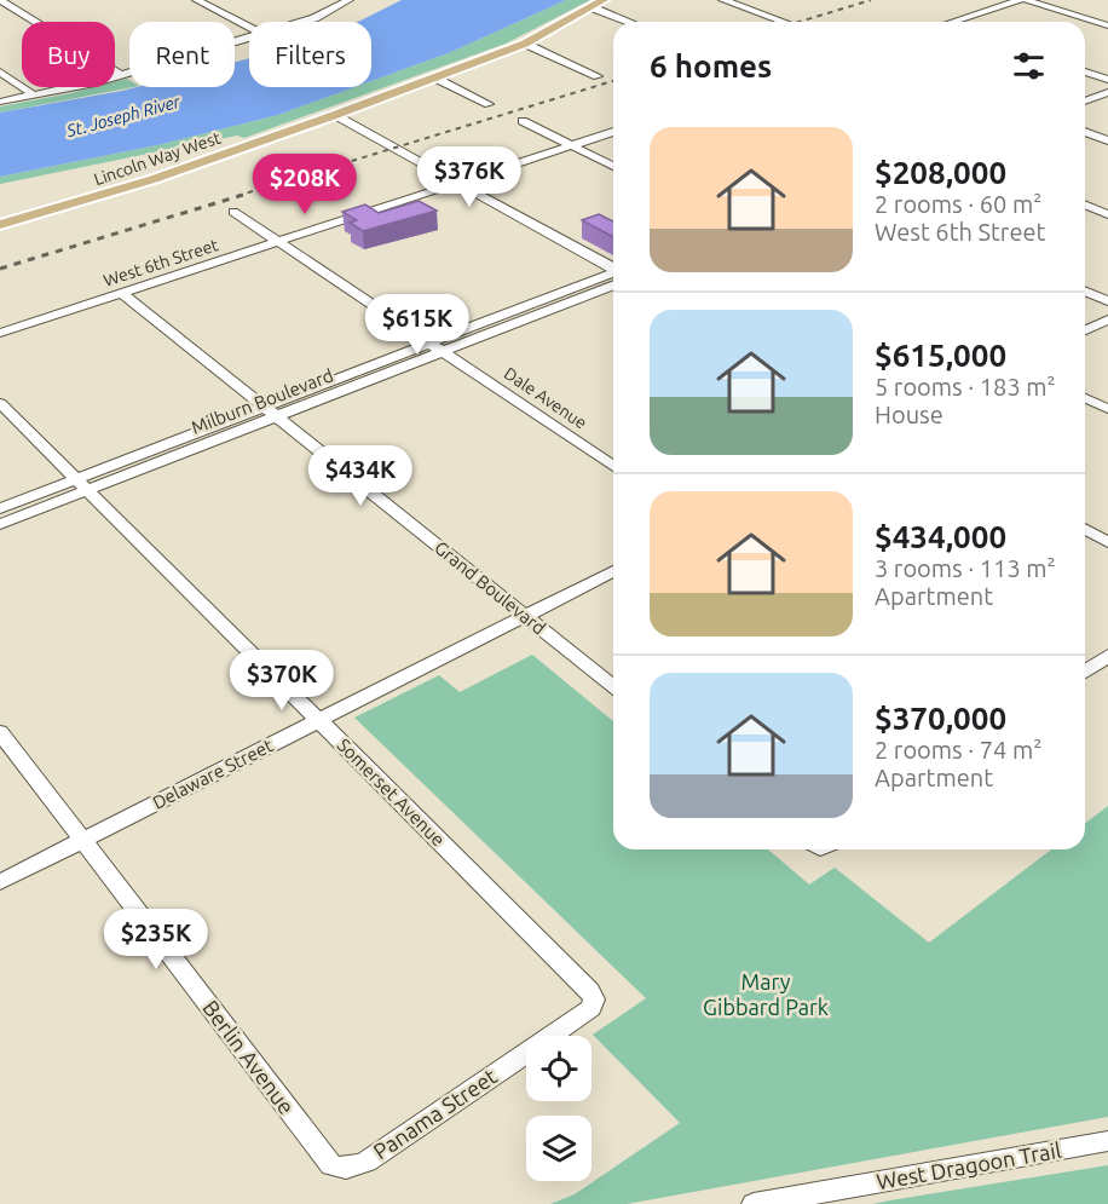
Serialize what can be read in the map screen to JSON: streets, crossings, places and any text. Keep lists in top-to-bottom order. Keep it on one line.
{"streets":{"main road":["Lincoln Way West"],"street":["West 6th Street","Dale Avenue","Milburn Boulevard","Grand Boulevard","Delaware Street","Somerset Avenue","Berlin Avenue","Panama Street","West Dragoon Trail"]},"crossings":[["West 6th Street","Dale Avenue"],["West 6th Street","Grand Boulevard"],["Dale Avenue","Milburn Boulevard"],["Milburn Boulevard","Grand Boulevard"],["Milburn Boulevard","Somerset Avenue"],["Grand Boulevard","Delaware Street"],["Delaware Street","Somerset Avenue"],["Delaware Street","Berlin Avenue"],["Somerset Avenue","Panama Street"],["Berlin Avenue","Panama Street"]],"water":["St. Joseph River"],"parks":["Mary Gibbard Park"],"page":{"chip":["Buy","Rent","Filters"],"heading":"6 homes","list":[{"name":"$208,000","note":"2 rooms · 60 m² · West 6th Street"},{"name":"$615,000","note":"5 rooms · 183 m² · House"},{"name":"$434,000","note":"3 rooms · 113 m² · Apartment"},{"name":"$370,000","note":"2 rooms · 74 m² · Apartment"}],"price":["$376K","$208K","$615K","$434K","$370K","$235K"]}}
